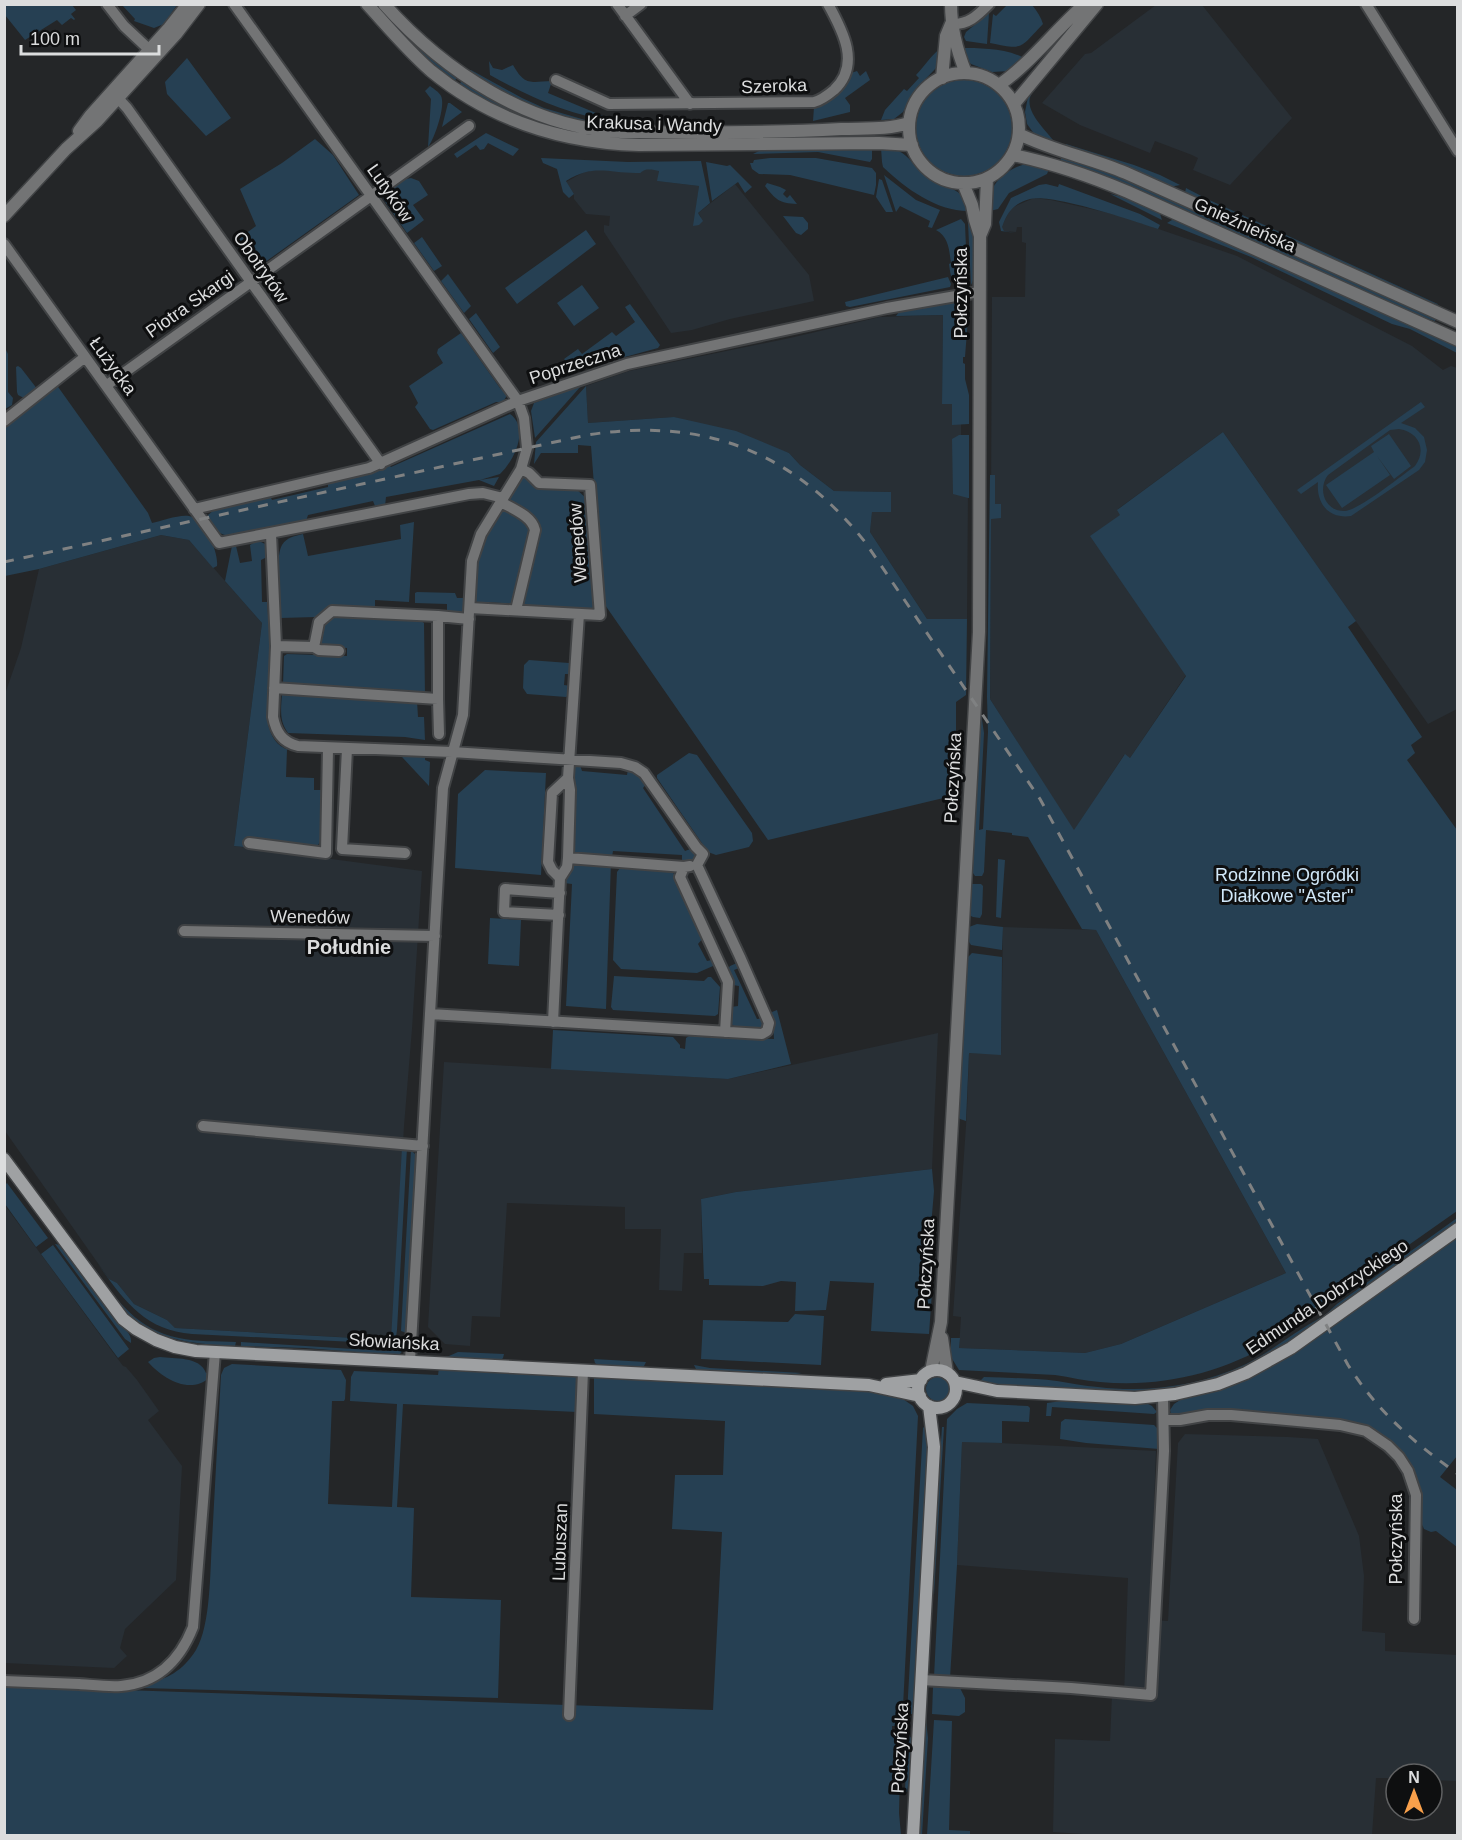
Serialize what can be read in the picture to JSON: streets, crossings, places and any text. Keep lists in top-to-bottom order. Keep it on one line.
{"streets":{"main road":["Połczyńska","Edmunda Dobrzyckiego","Słowiańska"],"street":["Szeroka","Krakusa i Wandy","Lutyków","Gnieźnieńska","Obotrytów","Piotra Skargi","Poprzeczna","Łużycka","Wenedów","Lubuszan"]},"crossings":[["Krakusa i Wandy","Gnieźnieńska"],["Krakusa i Wandy","Połczyńska"],["Lutyków","Piotra Skargi"],["Lutyków","Poprzeczna"],["Gnieźnieńska","Połczyńska"],["Obotrytów","Piotra Skargi"],["Obotrytów","Poprzeczna"],["Połczyńska","Poprzeczna"],["Połczyńska","Edmunda Dobrzyckiego"],["Połczyńska","Słowiańska"],["Piotra Skargi","Łużycka"],["Poprzeczna","Łużycka"],["Edmunda Dobrzyckiego","Słowiańska"],["Słowiańska","Lubuszan"]],"districts":["Południe"],"parks":["Rodzinne Ogródki Diałkowe \"Aster\""],"scale_bar":"100 m","north":"top"}
